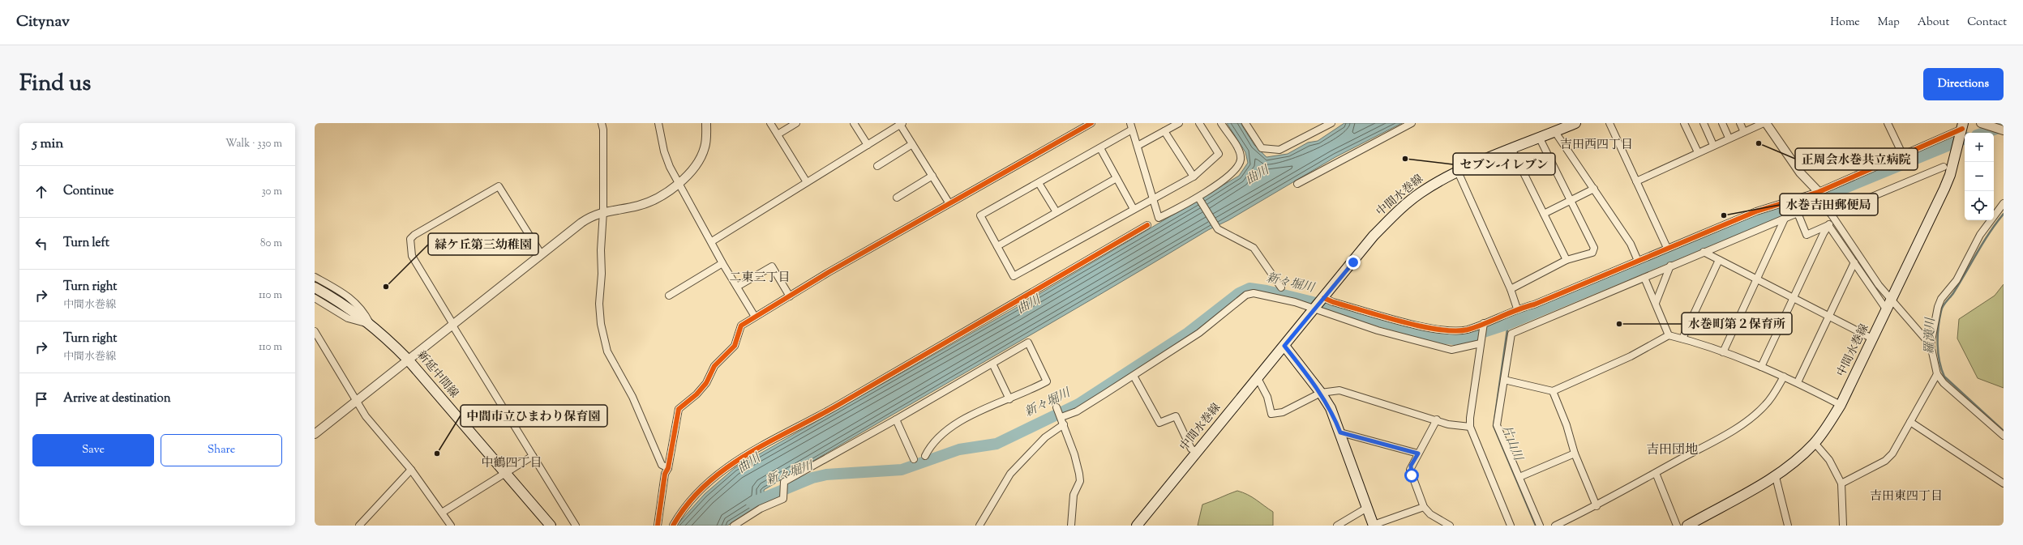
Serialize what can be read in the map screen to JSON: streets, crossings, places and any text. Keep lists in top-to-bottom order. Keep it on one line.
{"streets":{"main road":["中間水巻線","新延中間線"]},"districts":["吉田西四丁目","二東三丁目","吉田団地","中鶴四丁目","吉田東四丁目"],"water":["曲川","新々堀川","羅漢川","片山川"],"places":["正周会水巻共立病院","セブン-イレブン","水巻吉田郵便局","緑ケ丘第三幼稚園","水巻町第２保育所","中間市立ひまわり保育園"],"page":{"header":"Citynav","nav":["Home","Map","About","Contact"],"title":"Find us","buttons":["Directions",["Save","Share"]],"heading":["5 min","Walk · 330 m"],"map_buttons":["+","−"],"list":[["Continue","30 m"],["Turn left","80 m"],["Turn right","中間水巻線","110 m"],["Turn right","中間水巻線","110 m"],"Arrive at destination"]}}
